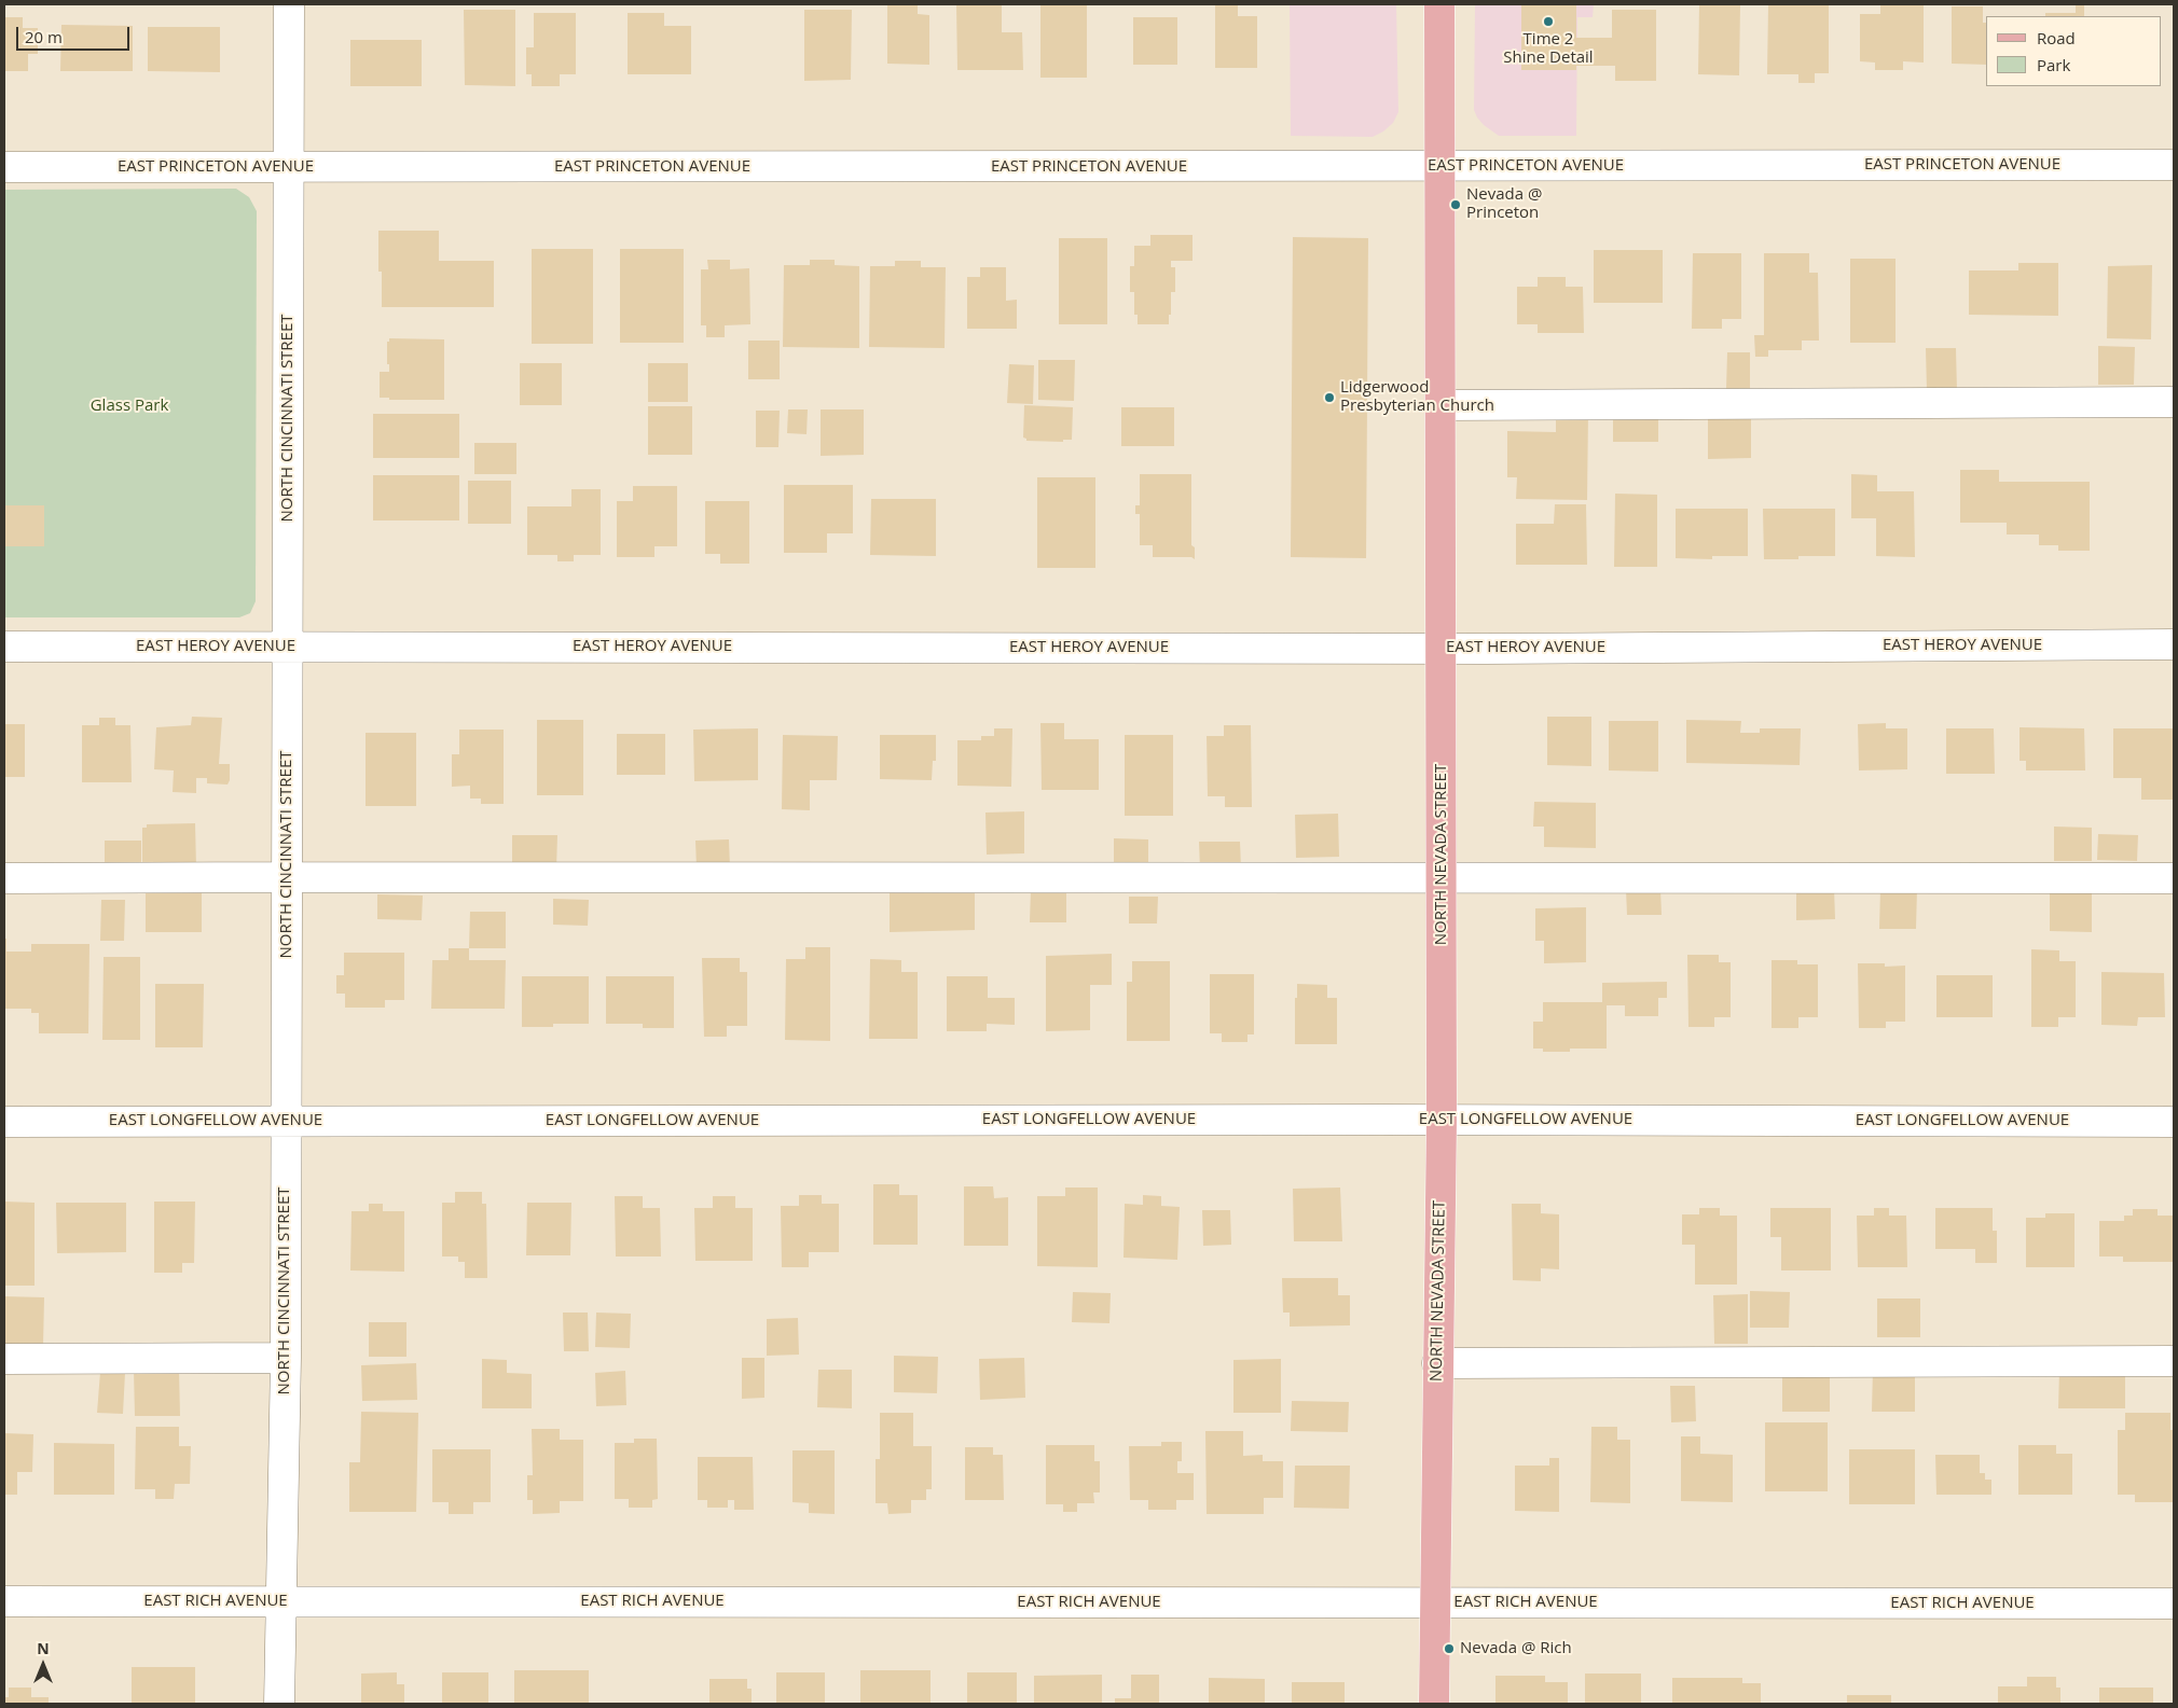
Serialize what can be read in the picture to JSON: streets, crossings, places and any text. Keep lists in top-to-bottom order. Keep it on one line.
{"streets":{"main road":["NORTH NEVADA STREET"],"street":["EAST PRINCETON AVENUE","NORTH CINCINNATI STREET","EAST HEROY AVENUE","EAST LONGFELLOW AVENUE","EAST RICH AVENUE"]},"crossings":[["EAST PRINCETON AVENUE","NORTH CINCINNATI STREET"],["EAST PRINCETON AVENUE","NORTH NEVADA STREET"],["NORTH CINCINNATI STREET","EAST HEROY AVENUE"],["NORTH CINCINNATI STREET","EAST LONGFELLOW AVENUE"],["NORTH CINCINNATI STREET","EAST RICH AVENUE"],["EAST HEROY AVENUE","NORTH NEVADA STREET"],["NORTH NEVADA STREET","EAST LONGFELLOW AVENUE"],["NORTH NEVADA STREET","EAST RICH AVENUE"]],"parks":["Glass Park"],"places":["Time 2 Shine Detail","Nevada @ Princeton","Lidgerwood Presbyterian Church","Nevada @ Rich"],"legend":["Road","Park"],"scale_bar":"20 m","north":"top"}
